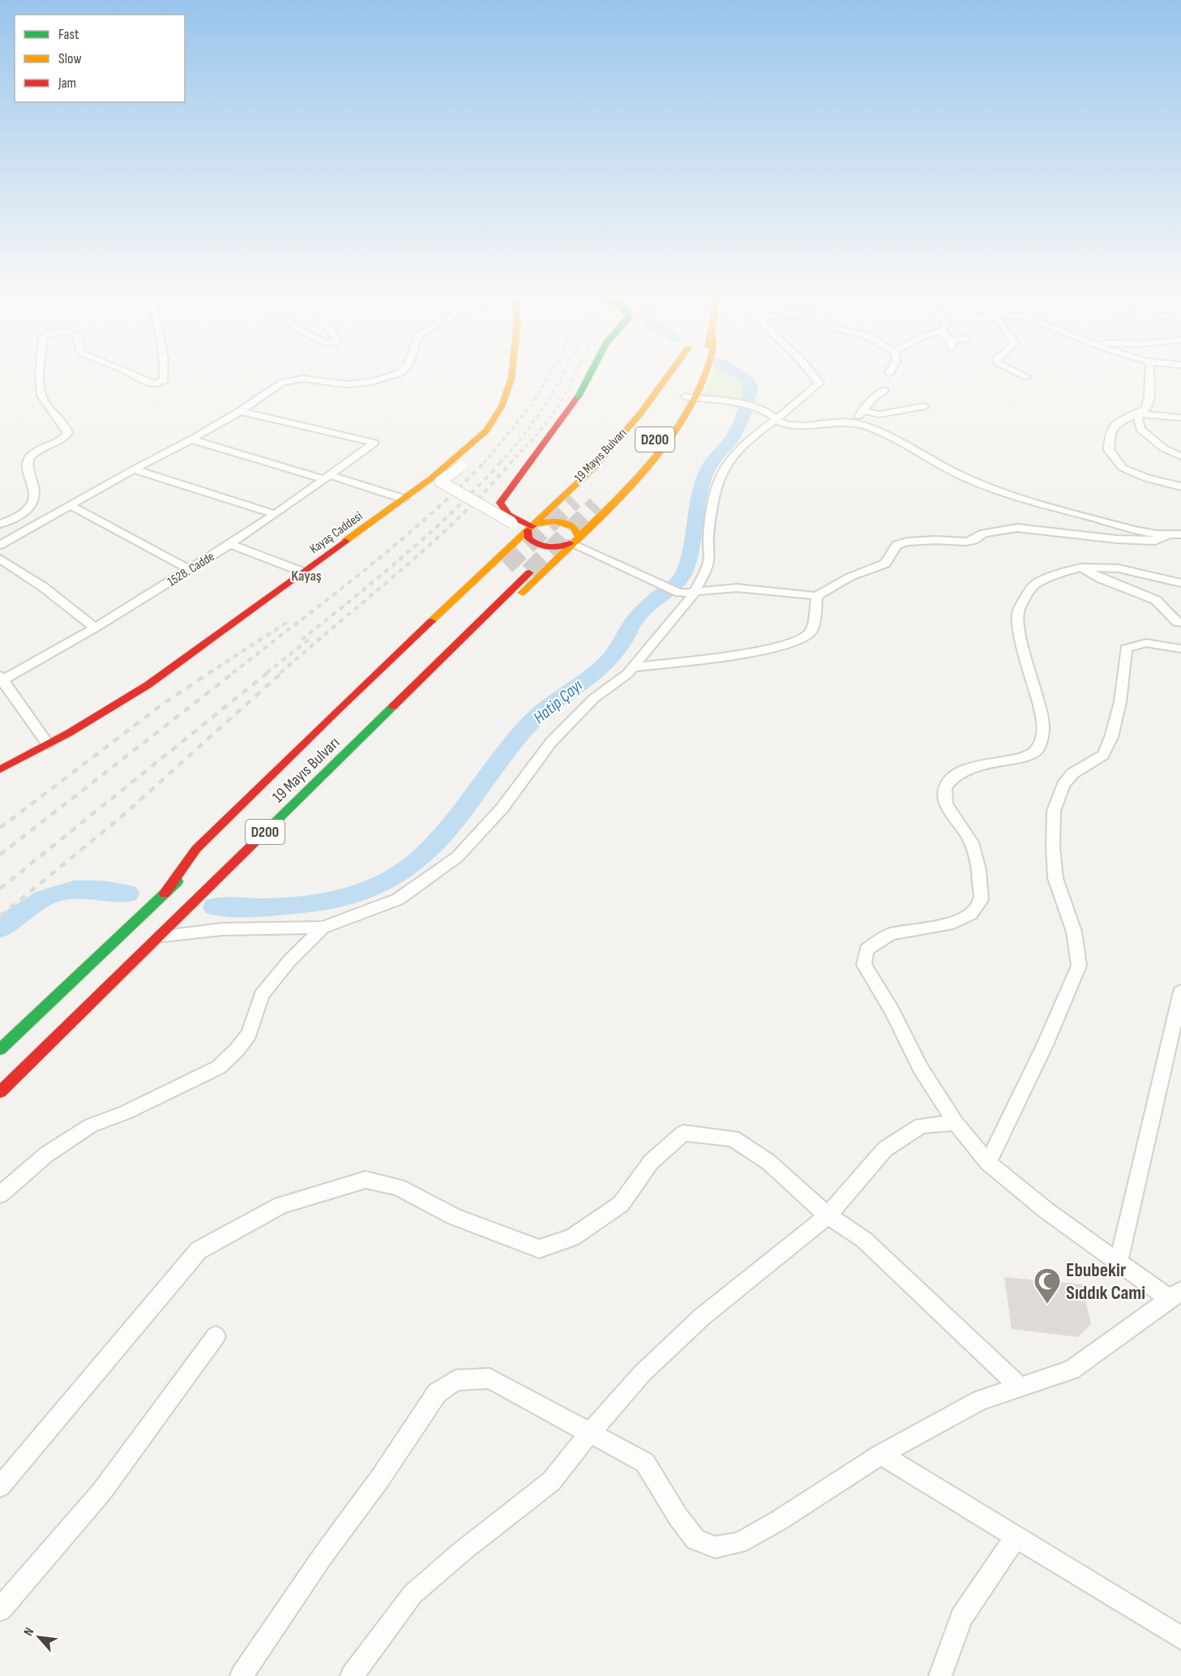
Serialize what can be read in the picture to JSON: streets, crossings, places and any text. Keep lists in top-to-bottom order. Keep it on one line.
{"streets":{"main road":["D200","19 Mayıs Bulvarı","Kayaş Caddesi"],"street":["1528. Cadde"]},"districts":["Kayaş"],"water":["Hatip Çayı"],"places":{"mosque":["Ebubekir Sıddık Cami"]},"legend":["Fast","Slow","Jam"],"north":"top left"}
